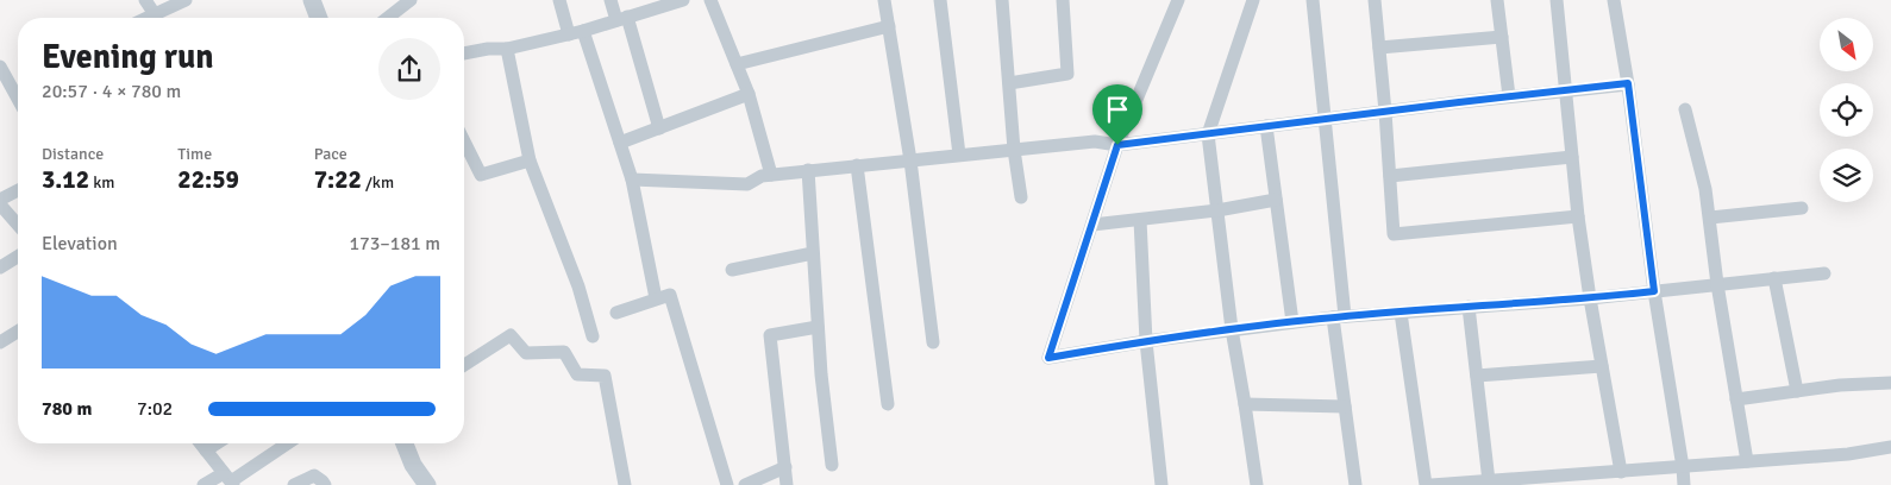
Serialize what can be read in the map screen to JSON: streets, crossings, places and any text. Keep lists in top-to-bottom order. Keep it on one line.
{"north":"bottom right","page":{"heading":["Evening run","20:57 · 4 × 780 m"],"stats":[["Distance","3.12 km"],["Time","22:59"],["Pace","7:22 /km"]],"chart":["Elevation","173–181 m"],"list":[{"name":"780 m","note":"7:02"}]}}
